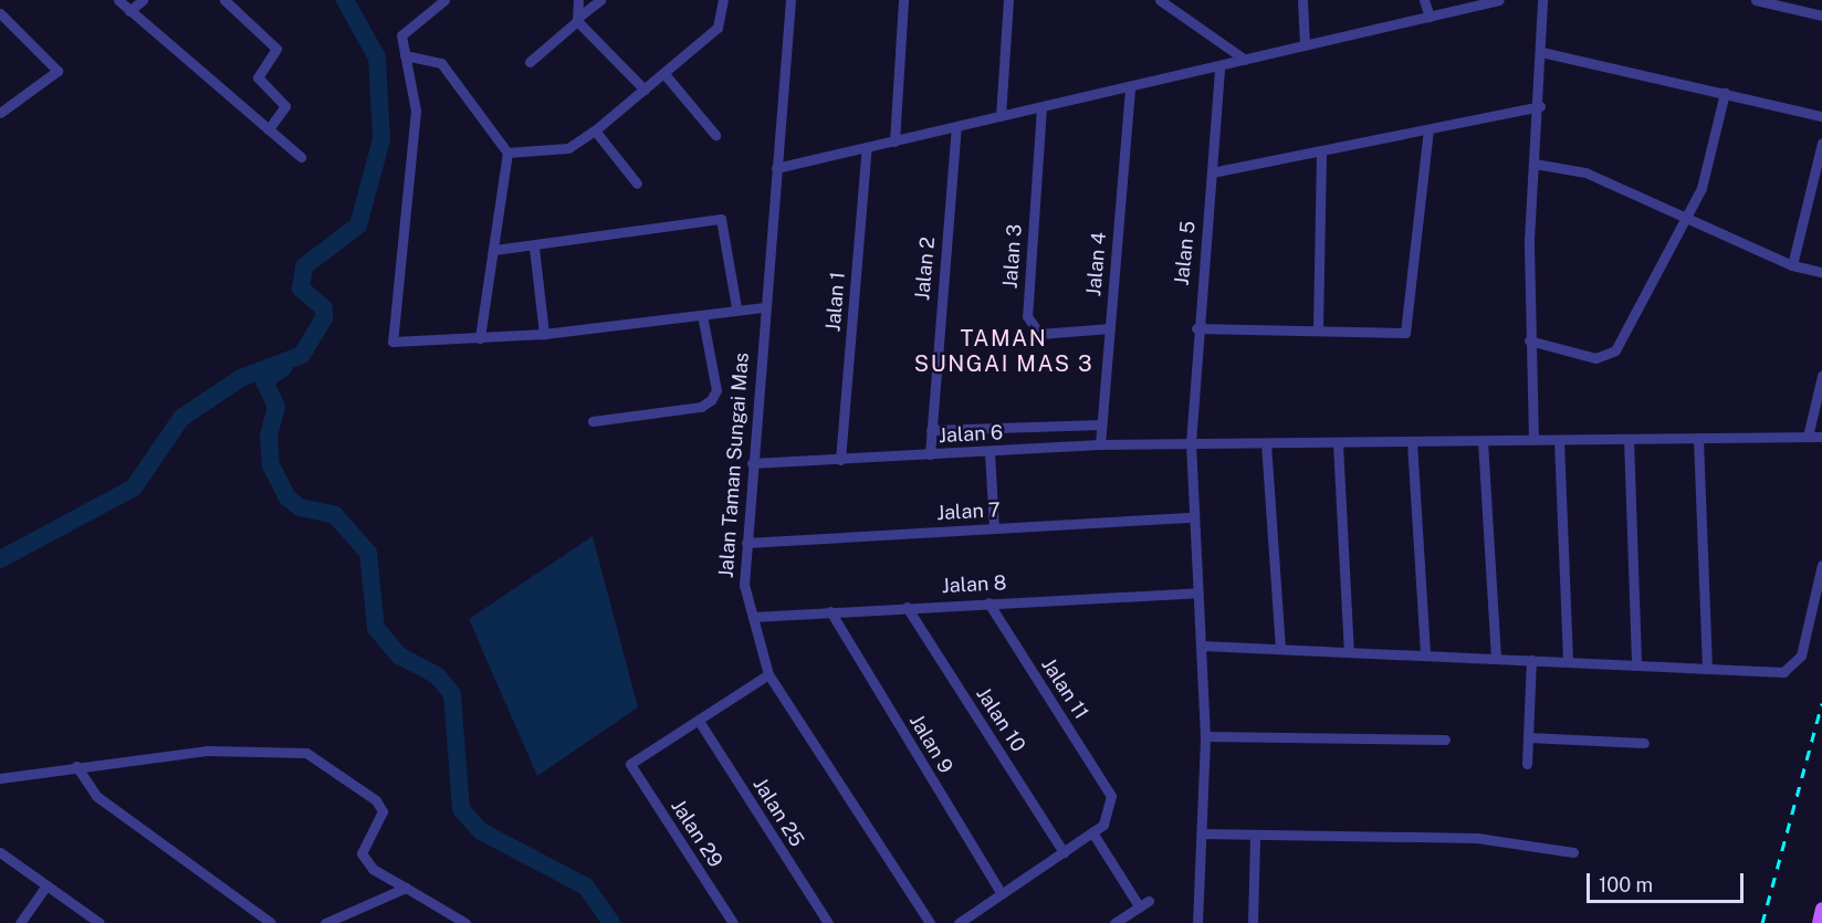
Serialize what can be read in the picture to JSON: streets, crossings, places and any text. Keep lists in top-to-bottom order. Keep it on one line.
{"streets":{"street":["Jalan 5","Jalan 3","Jalan 4","Jalan 2","Jalan 1","Jalan 6","Jalan Taman Sungai Mas","Jalan 7","Jalan 8","Jalan 11","Jalan 10","Jalan 9","Jalan 25","Jalan 29"]},"crossings":[["Jalan 5","Jalan 6"],["Jalan 5","Jalan 7"],["Jalan 5","Jalan 8"],["Jalan 3","Jalan 4"],["Jalan 4","Jalan 6"],["Jalan 2","Jalan 6"],["Jalan 1","Jalan 6"],["Jalan 6","Jalan Taman Sungai Mas"],["Jalan Taman Sungai Mas","Jalan 7"],["Jalan Taman Sungai Mas","Jalan 8"],["Jalan 8","Jalan 11"],["Jalan 8","Jalan 10"],["Jalan 8","Jalan 9"],["Jalan 25","Jalan 29"]],"districts":["TAMAN SUNGAI MAS 3"],"scale_bar":"100 m"}
